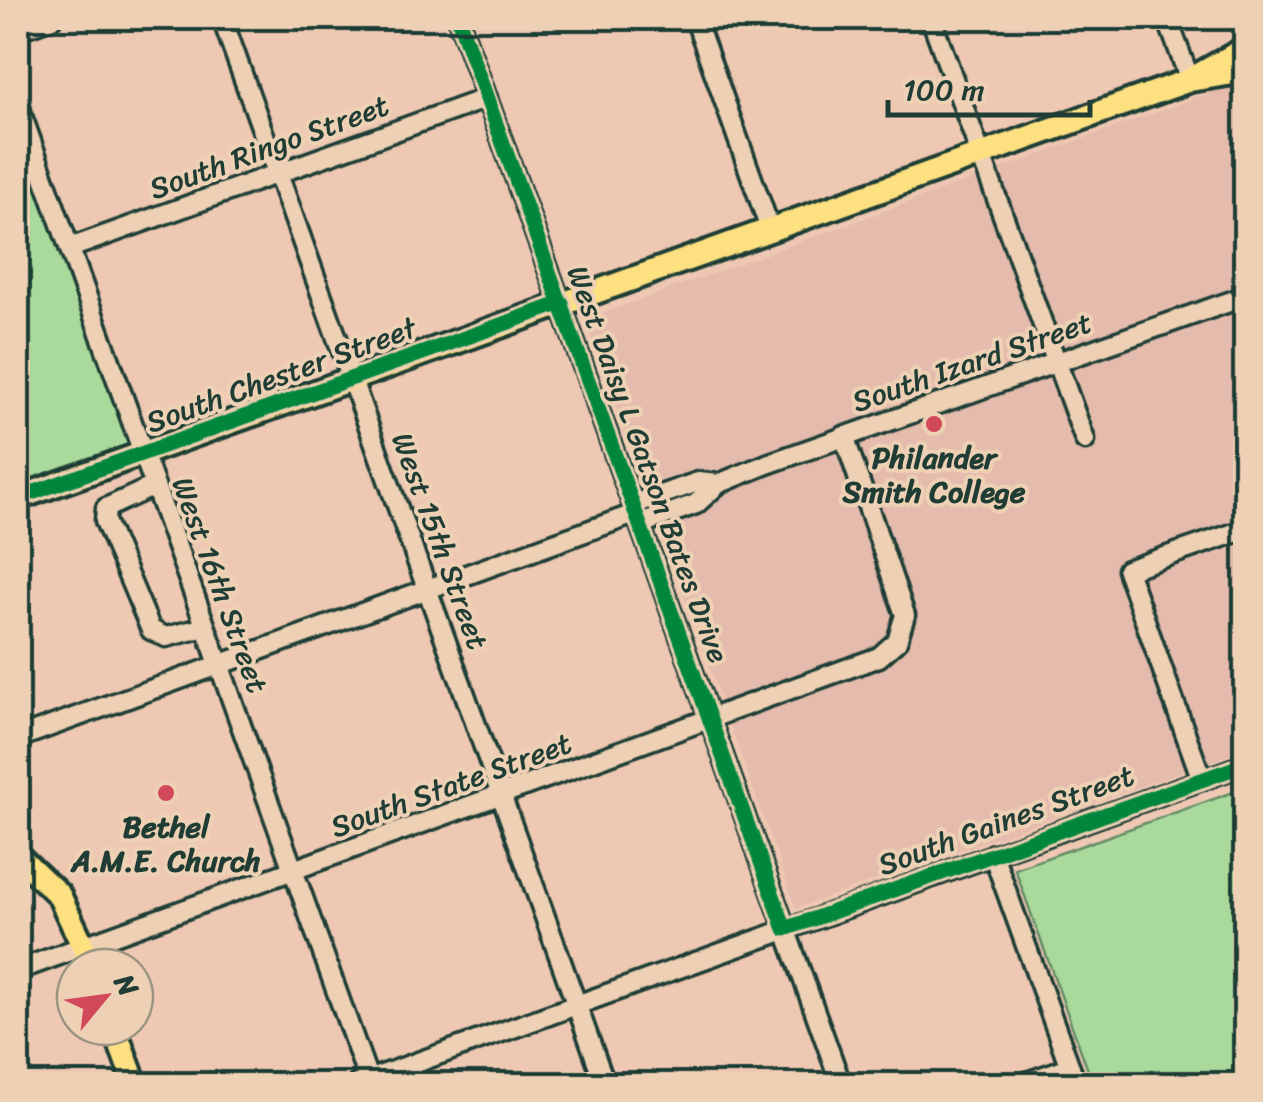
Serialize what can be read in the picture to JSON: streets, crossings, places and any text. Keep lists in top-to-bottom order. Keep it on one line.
{"streets":{"main road":["South Chester Street"],"street":["South Ringo Street","South Izard Street","West Daisy L Gatson Bates Drive","West 15th Street","West 16th Street","South State Street","South Gaines Street"]},"crossings":[["South Ringo Street","West Daisy L Gatson Bates Drive"],["South Ringo Street","West 15th Street"],["South Ringo Street","West 16th Street"],["South Izard Street","West Daisy L Gatson Bates Drive"],["South Izard Street","West 15th Street"],["South Izard Street","West 16th Street"],["South Izard Street","South State Street"],["South Chester Street","West Daisy L Gatson Bates Drive"],["South Chester Street","West 15th Street"],["South Chester Street","West 16th Street"],["West Daisy L Gatson Bates Drive","South State Street"],["West Daisy L Gatson Bates Drive","South Gaines Street"],["West 15th Street","South State Street"],["West 15th Street","South Gaines Street"],["West 16th Street","South State Street"],["West 16th Street","South Gaines Street"]],"places":["Philander Smith College","Bethel A.M.E. Church"],"scale_bar":"100 m","north":"top right"}
